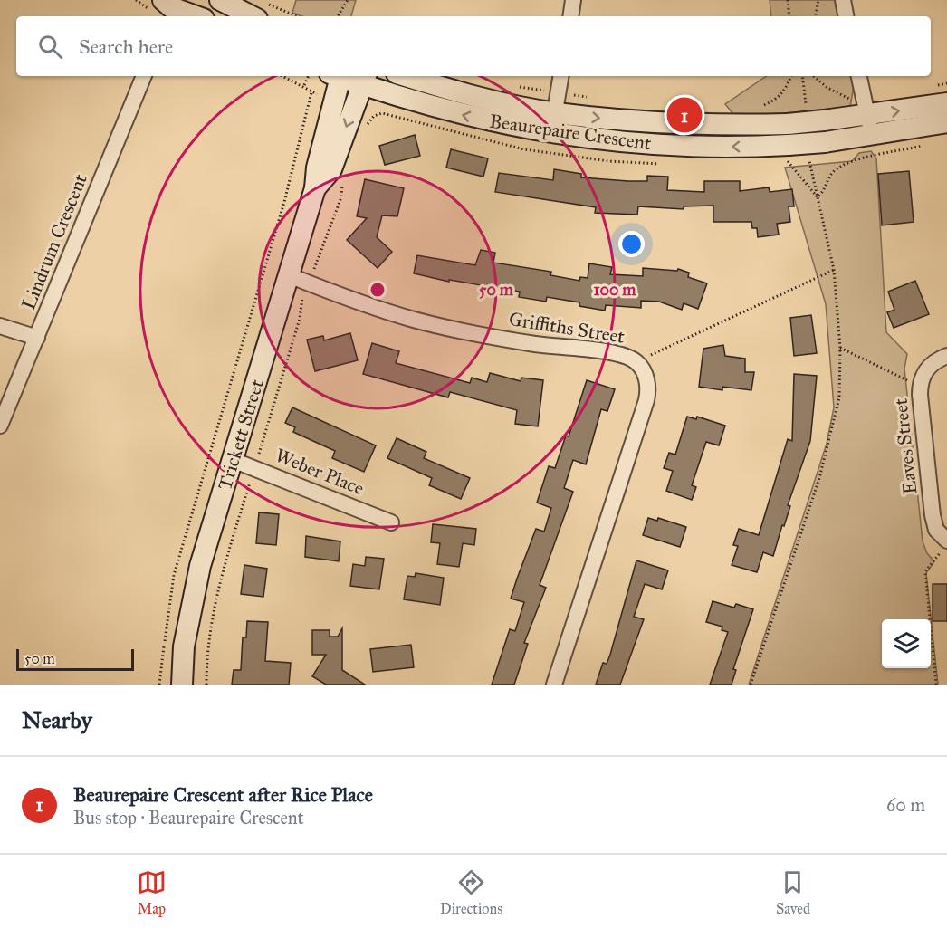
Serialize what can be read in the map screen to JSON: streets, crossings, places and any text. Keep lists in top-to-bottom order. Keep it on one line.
{"streets":{"street":["Beaurepaire Crescent","Lindrum Crescent","Griffiths Street","Trickett Street","Eaves Street","Weber Place"]},"crossings":[["Beaurepaire Crescent","Trickett Street"],["Griffiths Street","Trickett Street"],["Trickett Street","Weber Place"]],"scale_bar":"50 m","page":{"search":"Search here","pins":"1","scale":"50 m","heading":"Nearby","list":[{"mark":"1","name":"Beaurepaire Crescent after Rice Place","note":"Bus stop · Beaurepaire Crescent","value":"60 m"}],"nav":["Map","Directions","Saved"]},"rings":["50 m","100 m"]}
